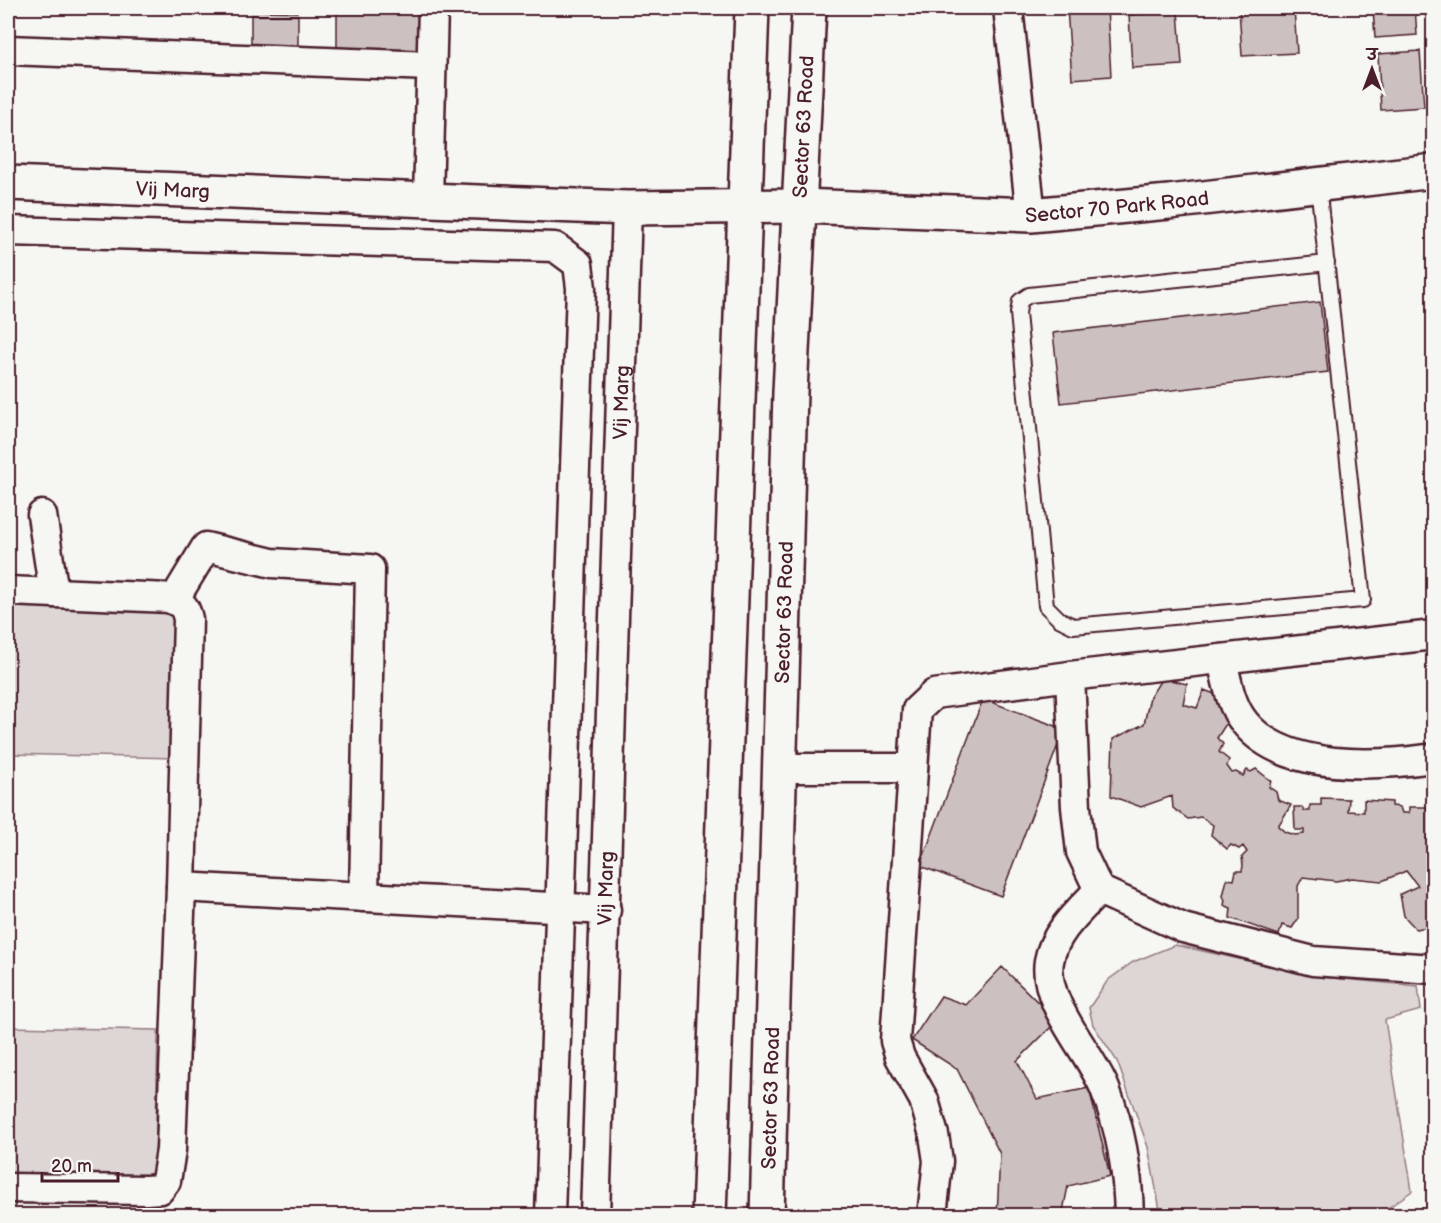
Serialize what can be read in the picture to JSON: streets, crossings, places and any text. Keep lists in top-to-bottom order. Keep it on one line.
{"streets":{"street":["Sector 63 Road","Vij Marg","Sector 70 Park Road"]},"crossings":[["Sector 63 Road","Sector 70 Park Road"],["Vij Marg","Sector 70 Park Road"]],"scale_bar":"20 m","north":"top"}
